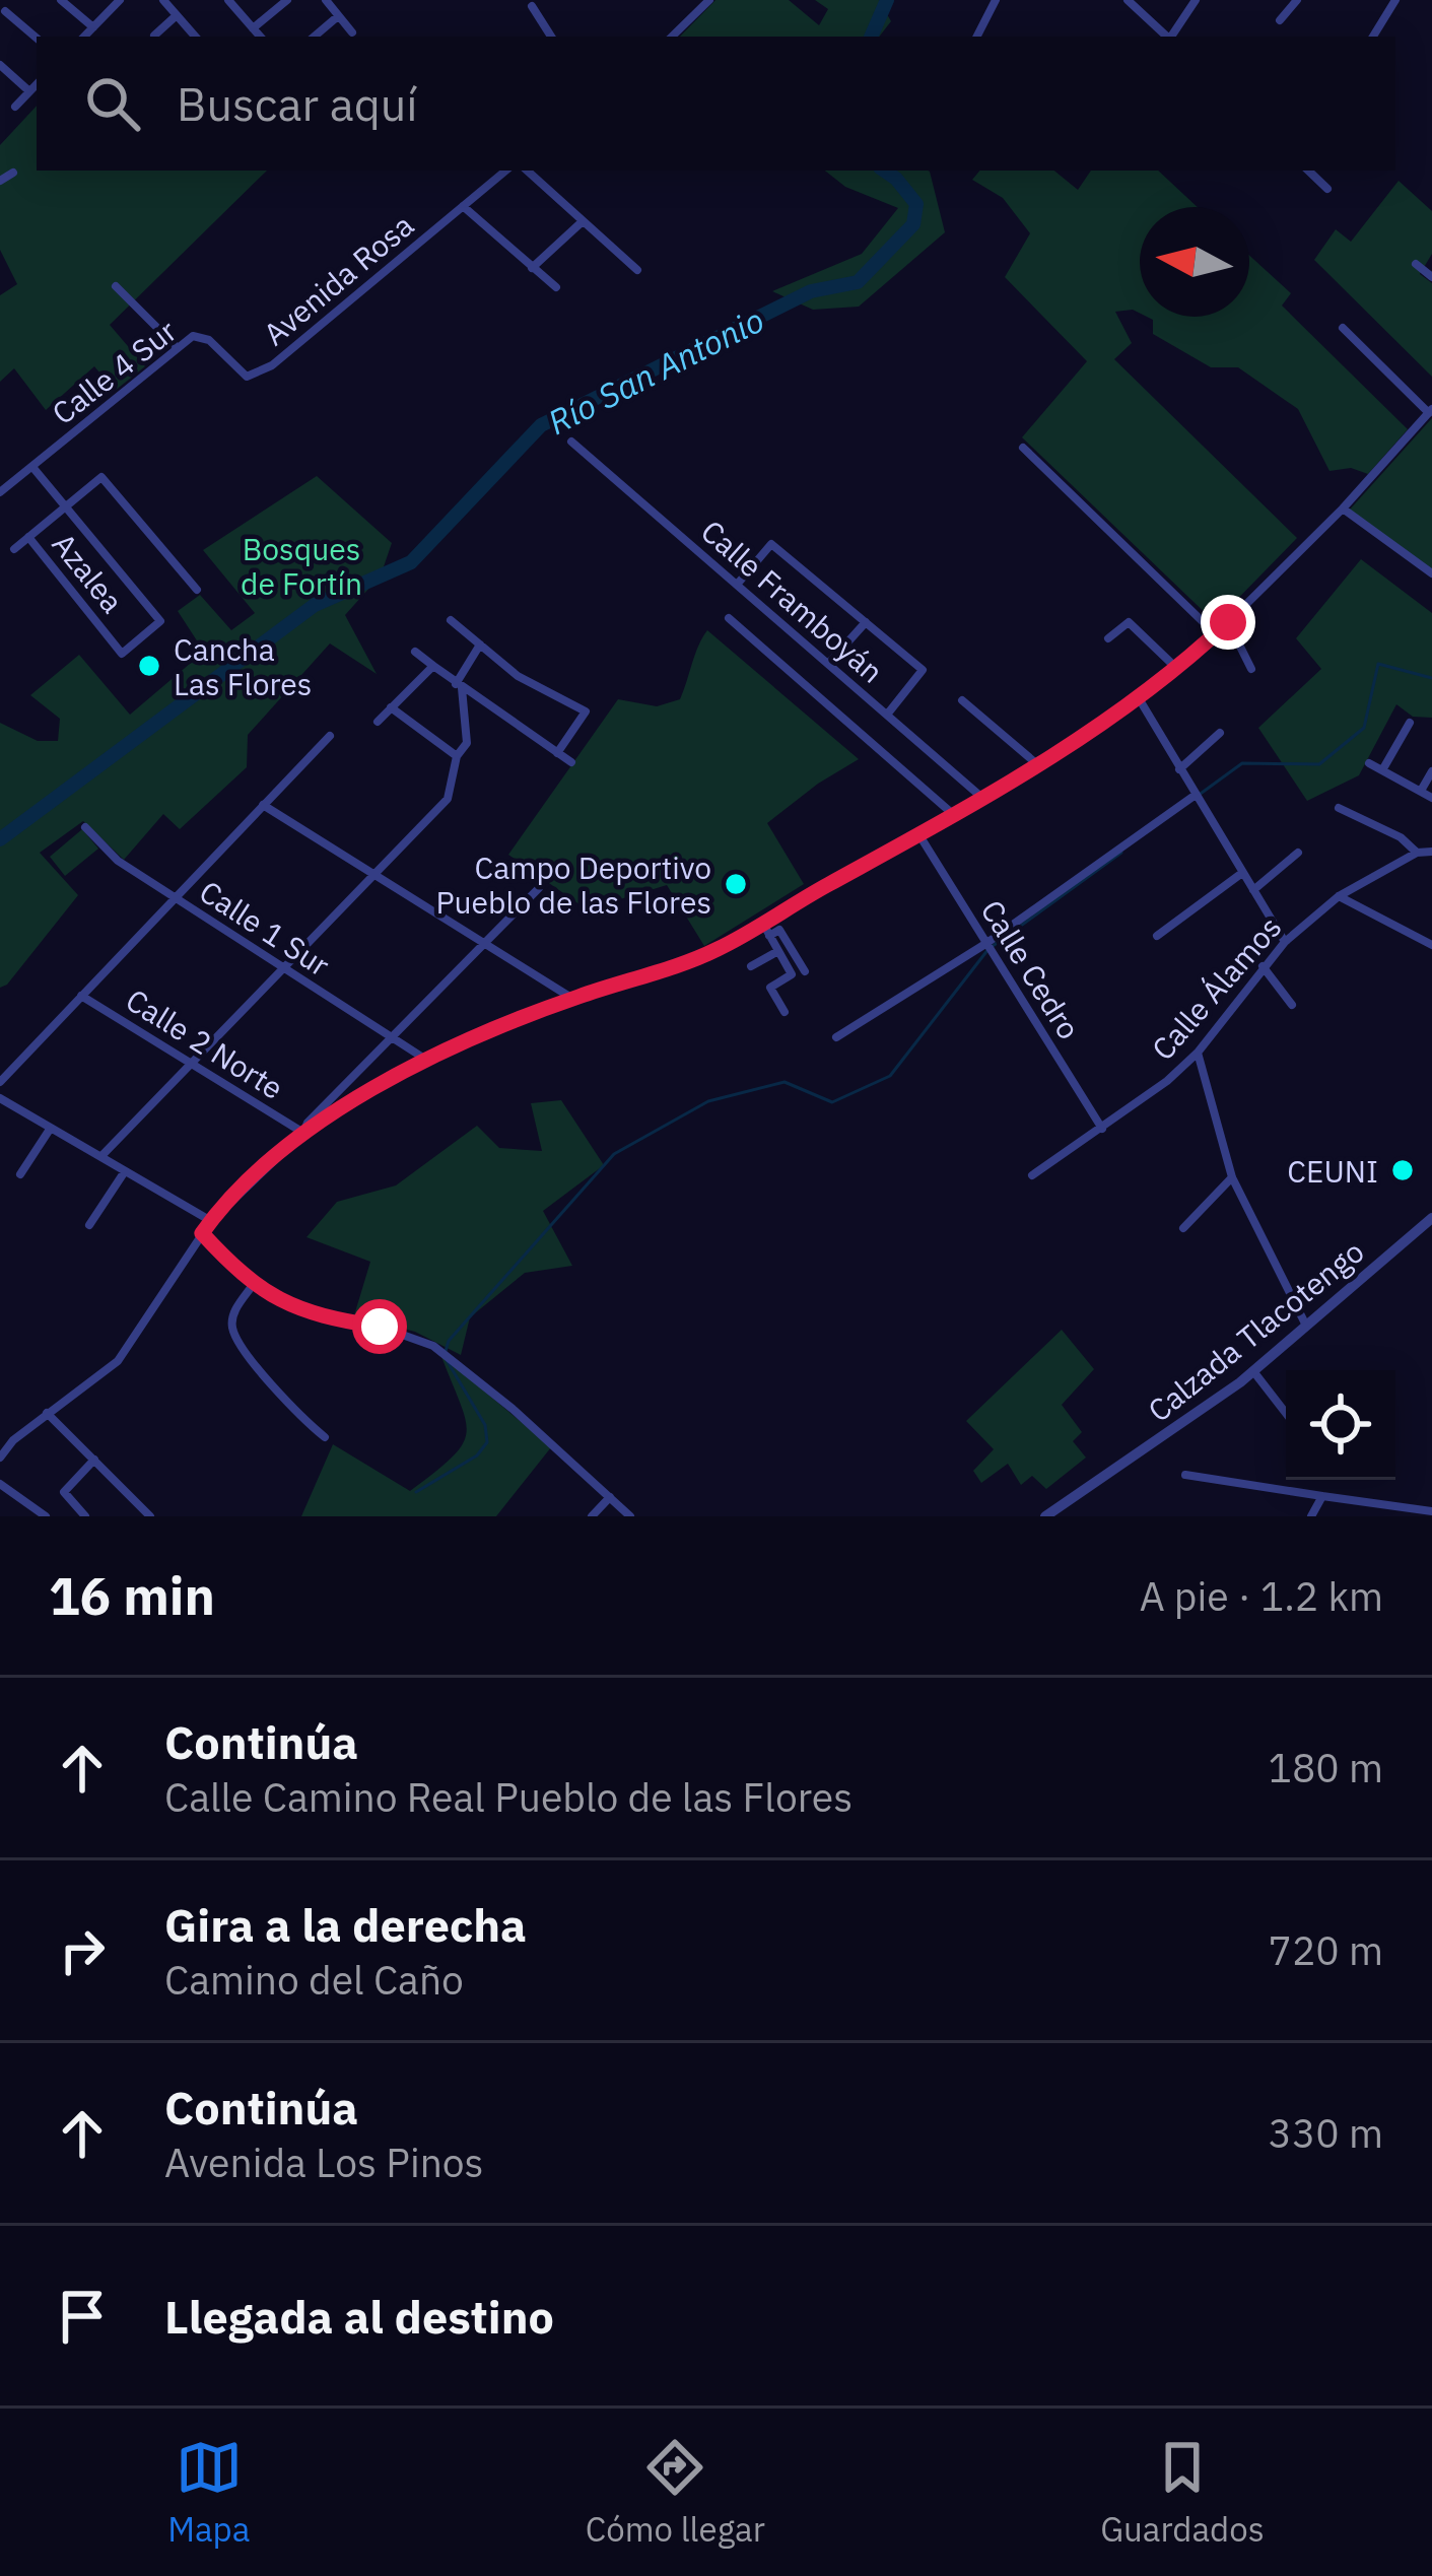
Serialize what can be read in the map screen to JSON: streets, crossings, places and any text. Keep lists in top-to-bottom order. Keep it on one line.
{"streets":{"street":["Avenida Rosa","Calle 4 Sur","Azalea","Calle Framboyán","Calle 1 Sur","Calle Cedro","Calle Álamos","Calle 2 Norte","Calzada Tlacotengo"]},"crossings":[["Avenida Rosa","Calle 4 Sur"],["Calle 4 Sur","Azalea"],["Calle Cedro","Calle Álamos"]],"water":["Río San Antonio"],"parks":["Bosques de Fortín"],"places":["Cancha Las Flores","Campo Deportivo Pueblo de las Flores","CEUNI"],"north":"left","page":{"search":"Buscar aquí","heading":["16 min","A pie · 1.2 km"],"list":[["Continúa","Calle Camino Real Pueblo de las Flores","180 m"],["Gira a la derecha","Camino del Caño","720 m"],["Continúa","Avenida Los Pinos","330 m"],"Llegada al destino"],"nav":["Mapa","Cómo llegar","Guardados"]}}
